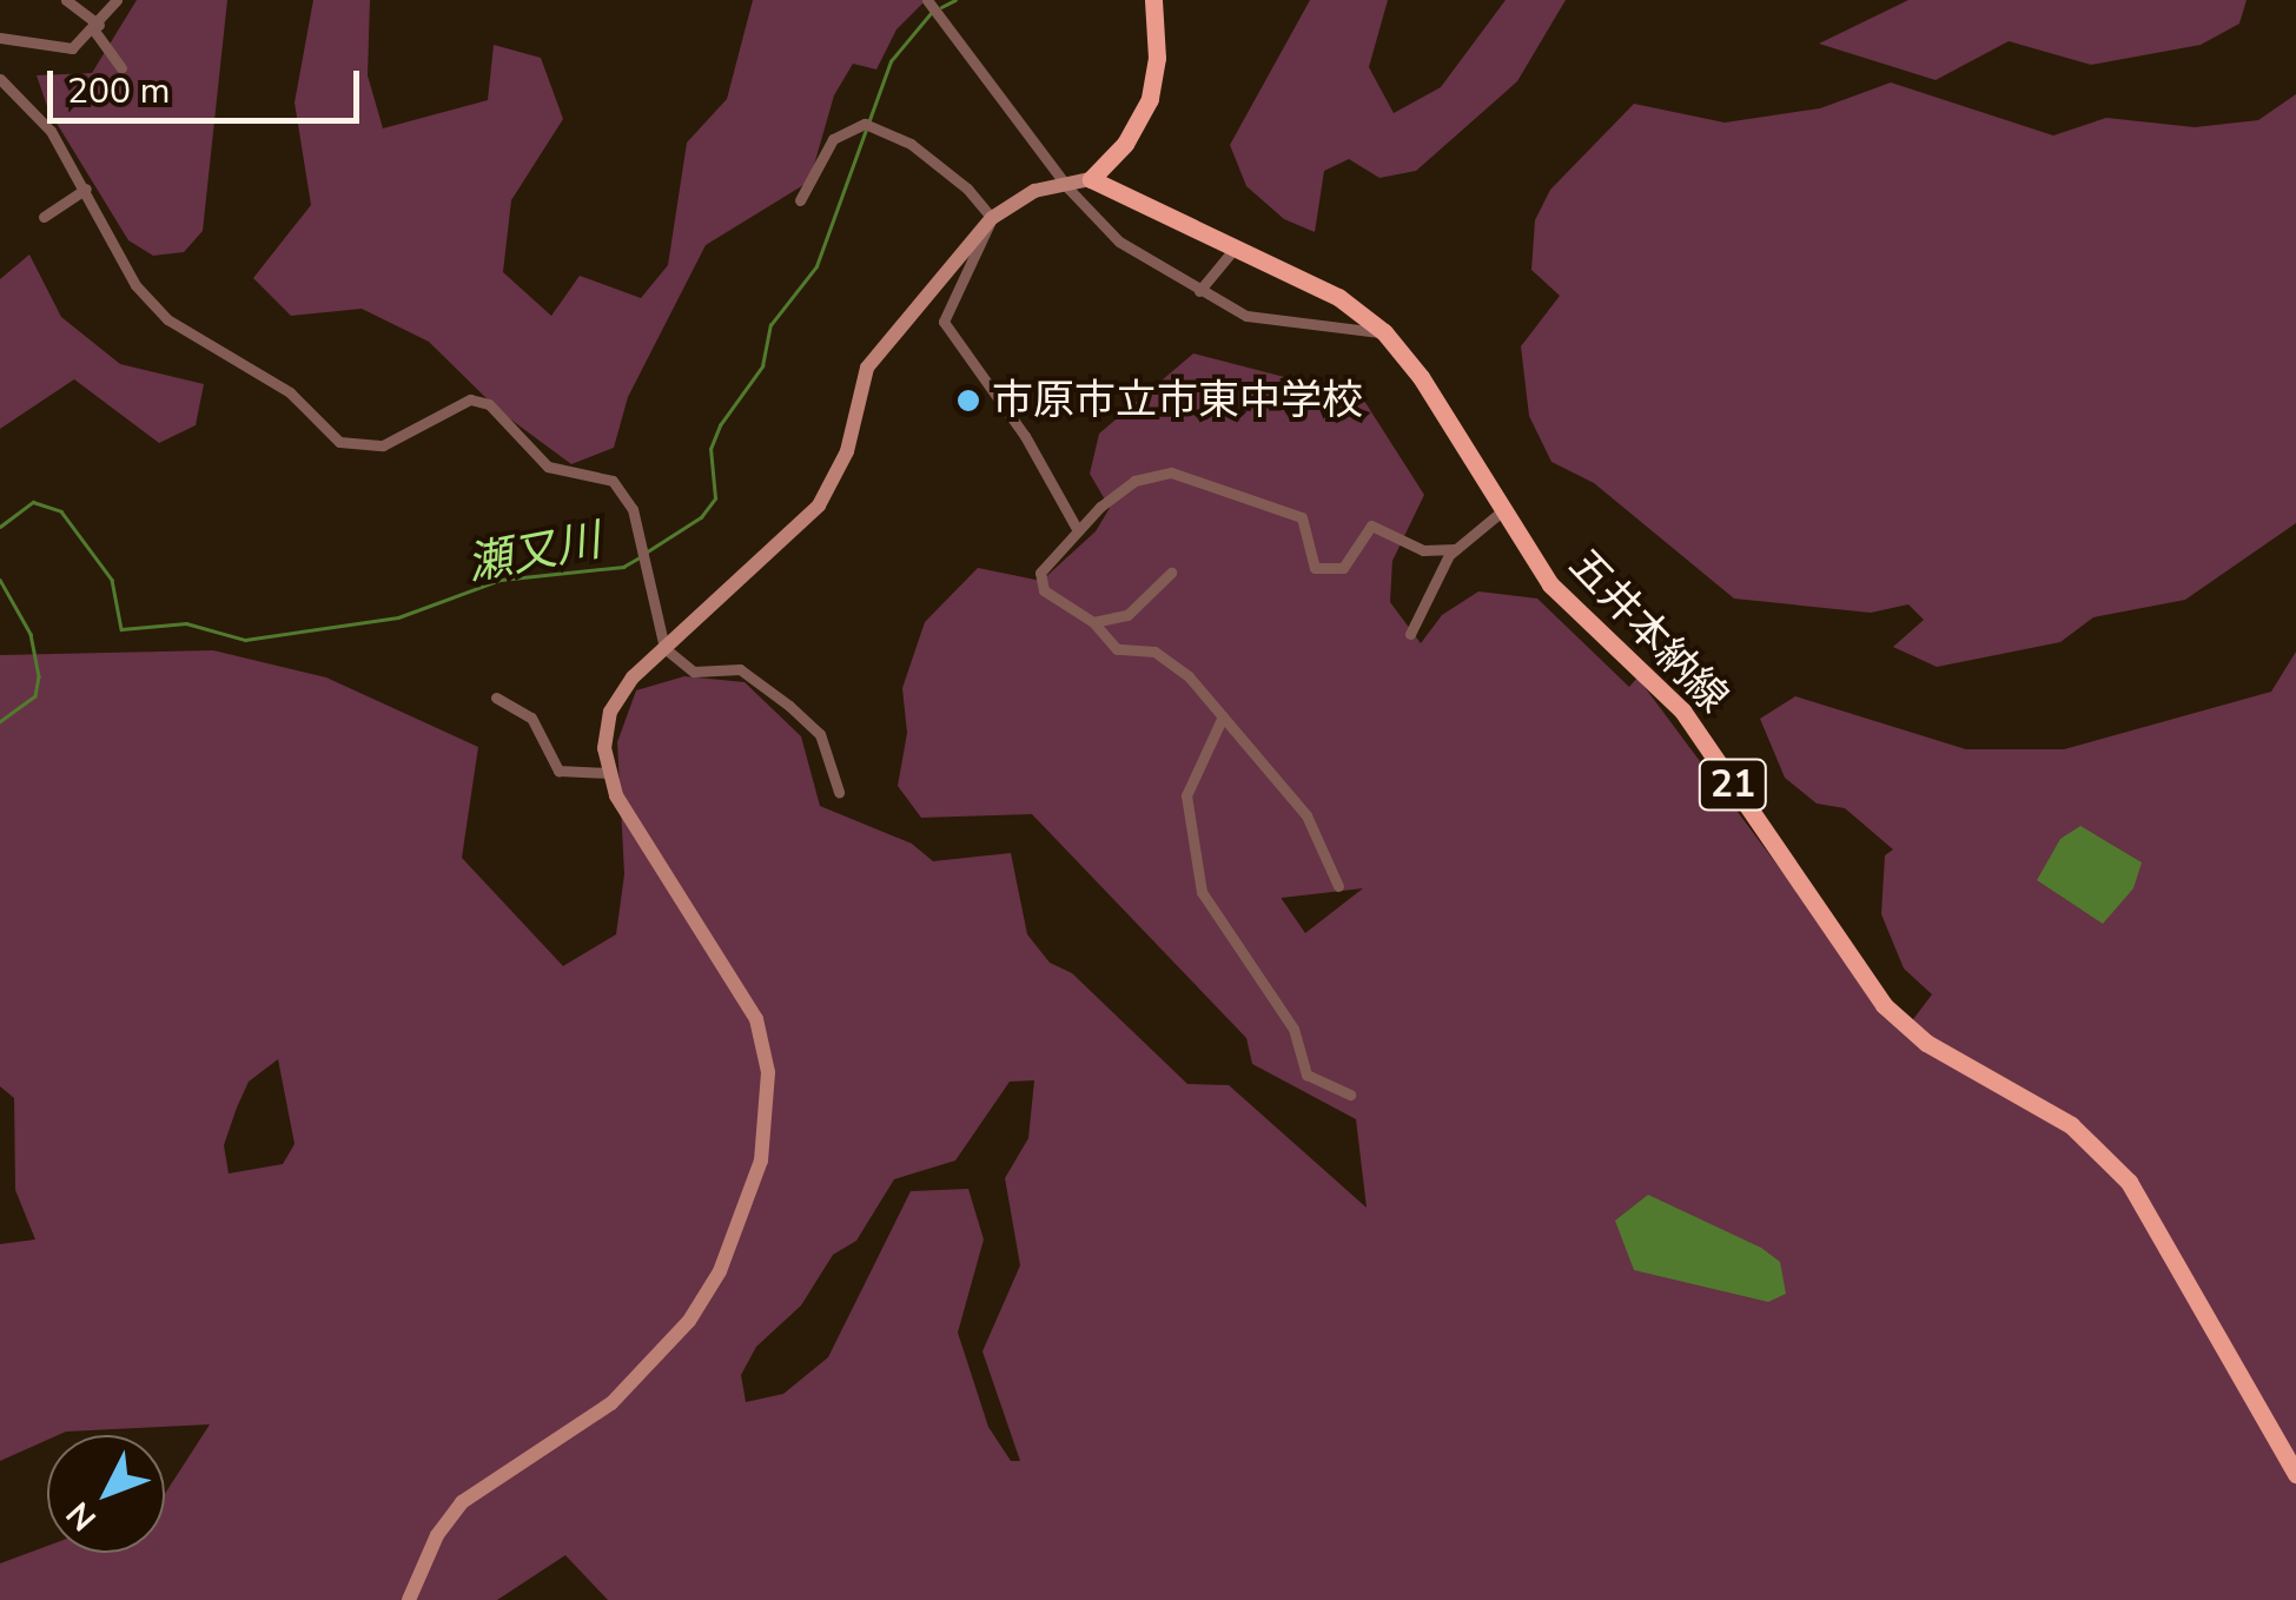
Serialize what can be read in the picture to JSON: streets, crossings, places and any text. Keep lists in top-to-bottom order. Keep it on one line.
{"streets":{"main road":["五井本納線","21"]},"water":["瀬又川"],"places":["市原市立市東中学校"],"scale_bar":"200 m","north":"bottom left"}
